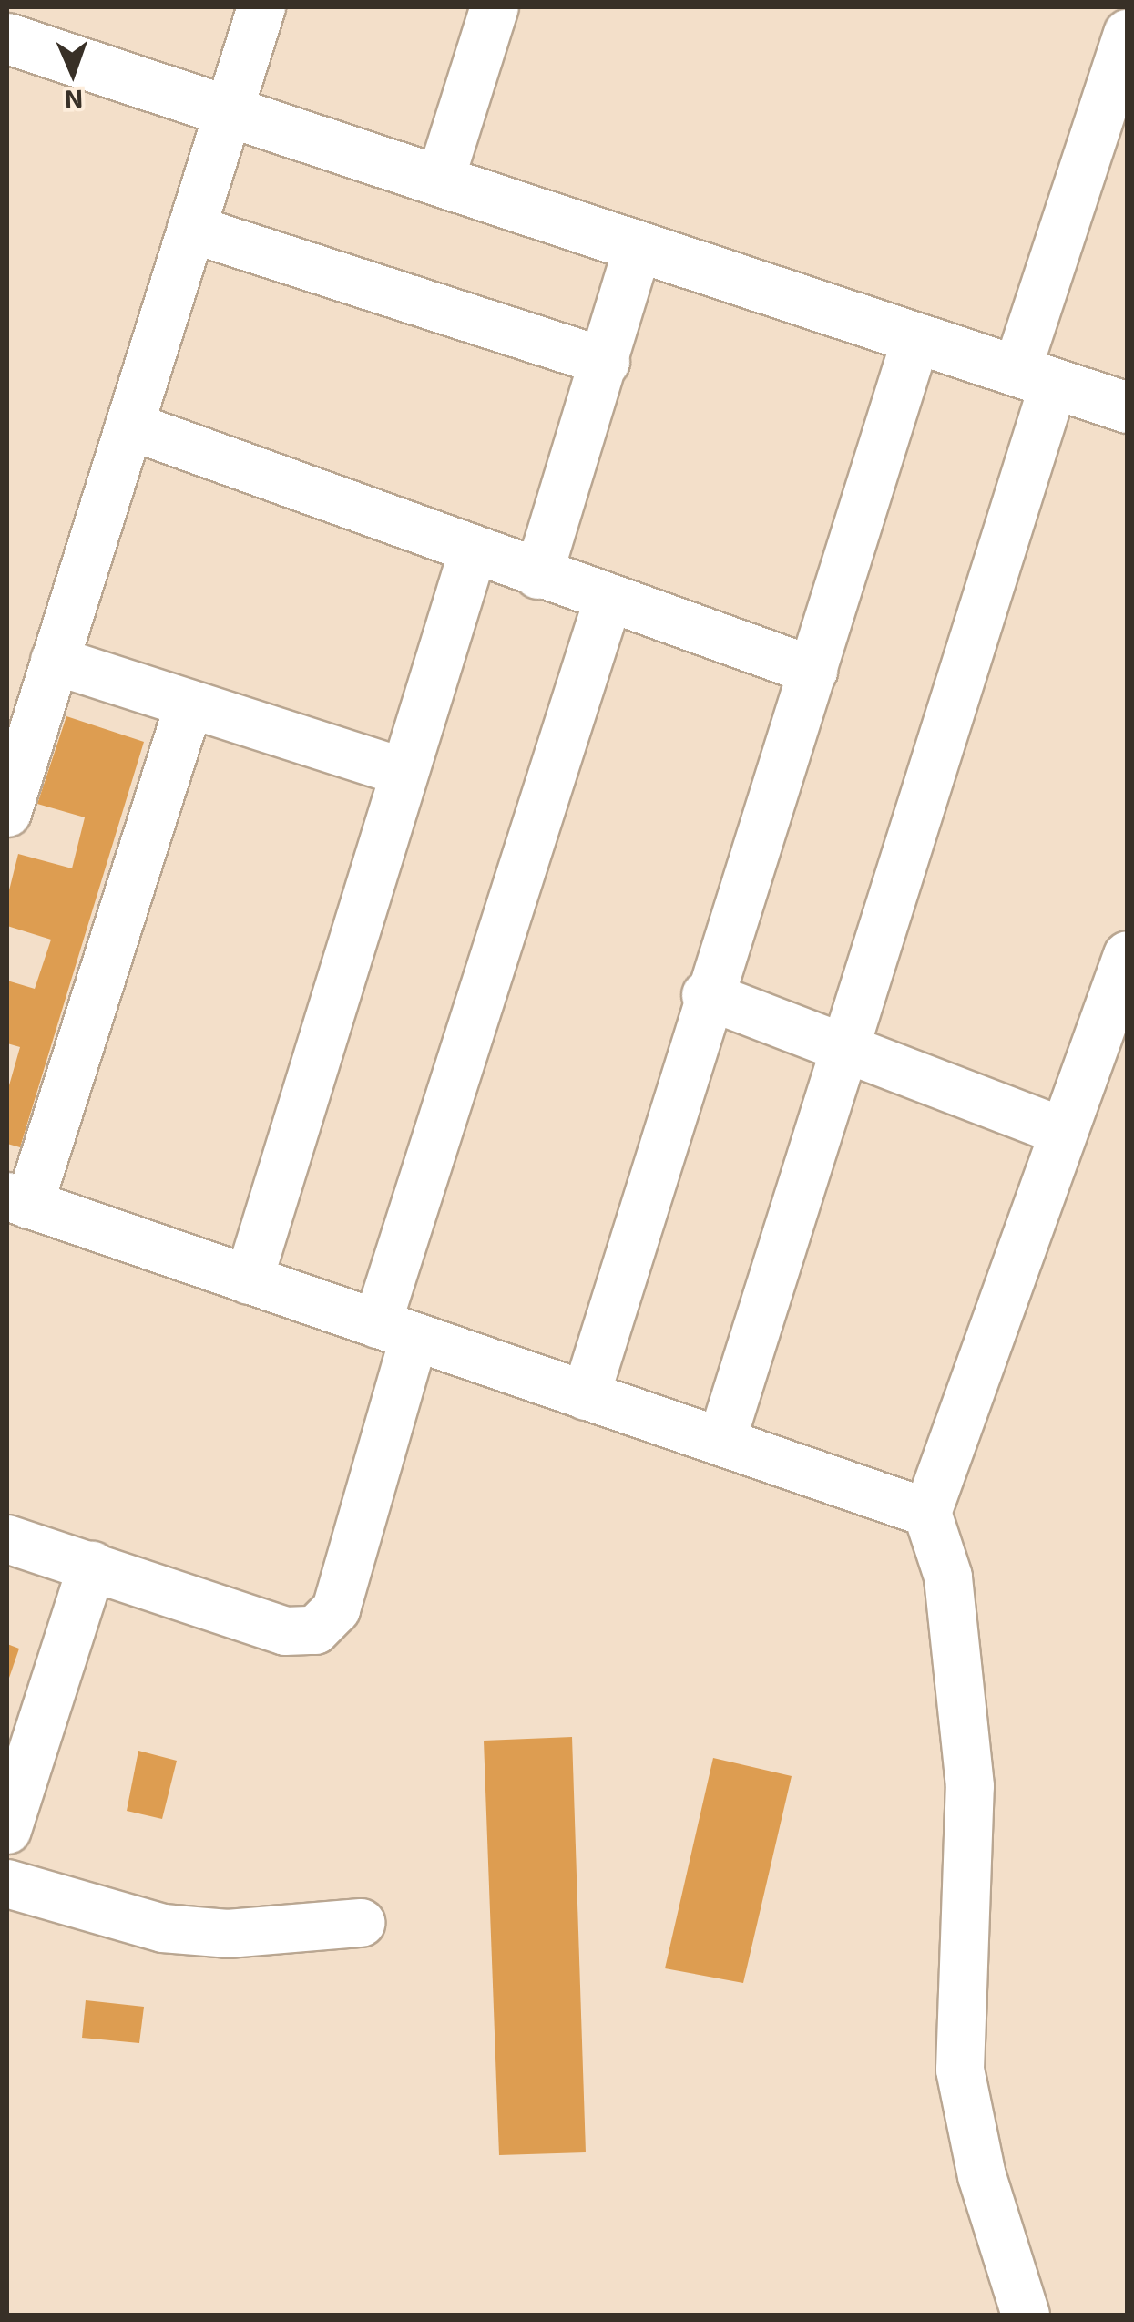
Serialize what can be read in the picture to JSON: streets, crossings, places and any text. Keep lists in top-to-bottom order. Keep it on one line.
{"north":"bottom"}
